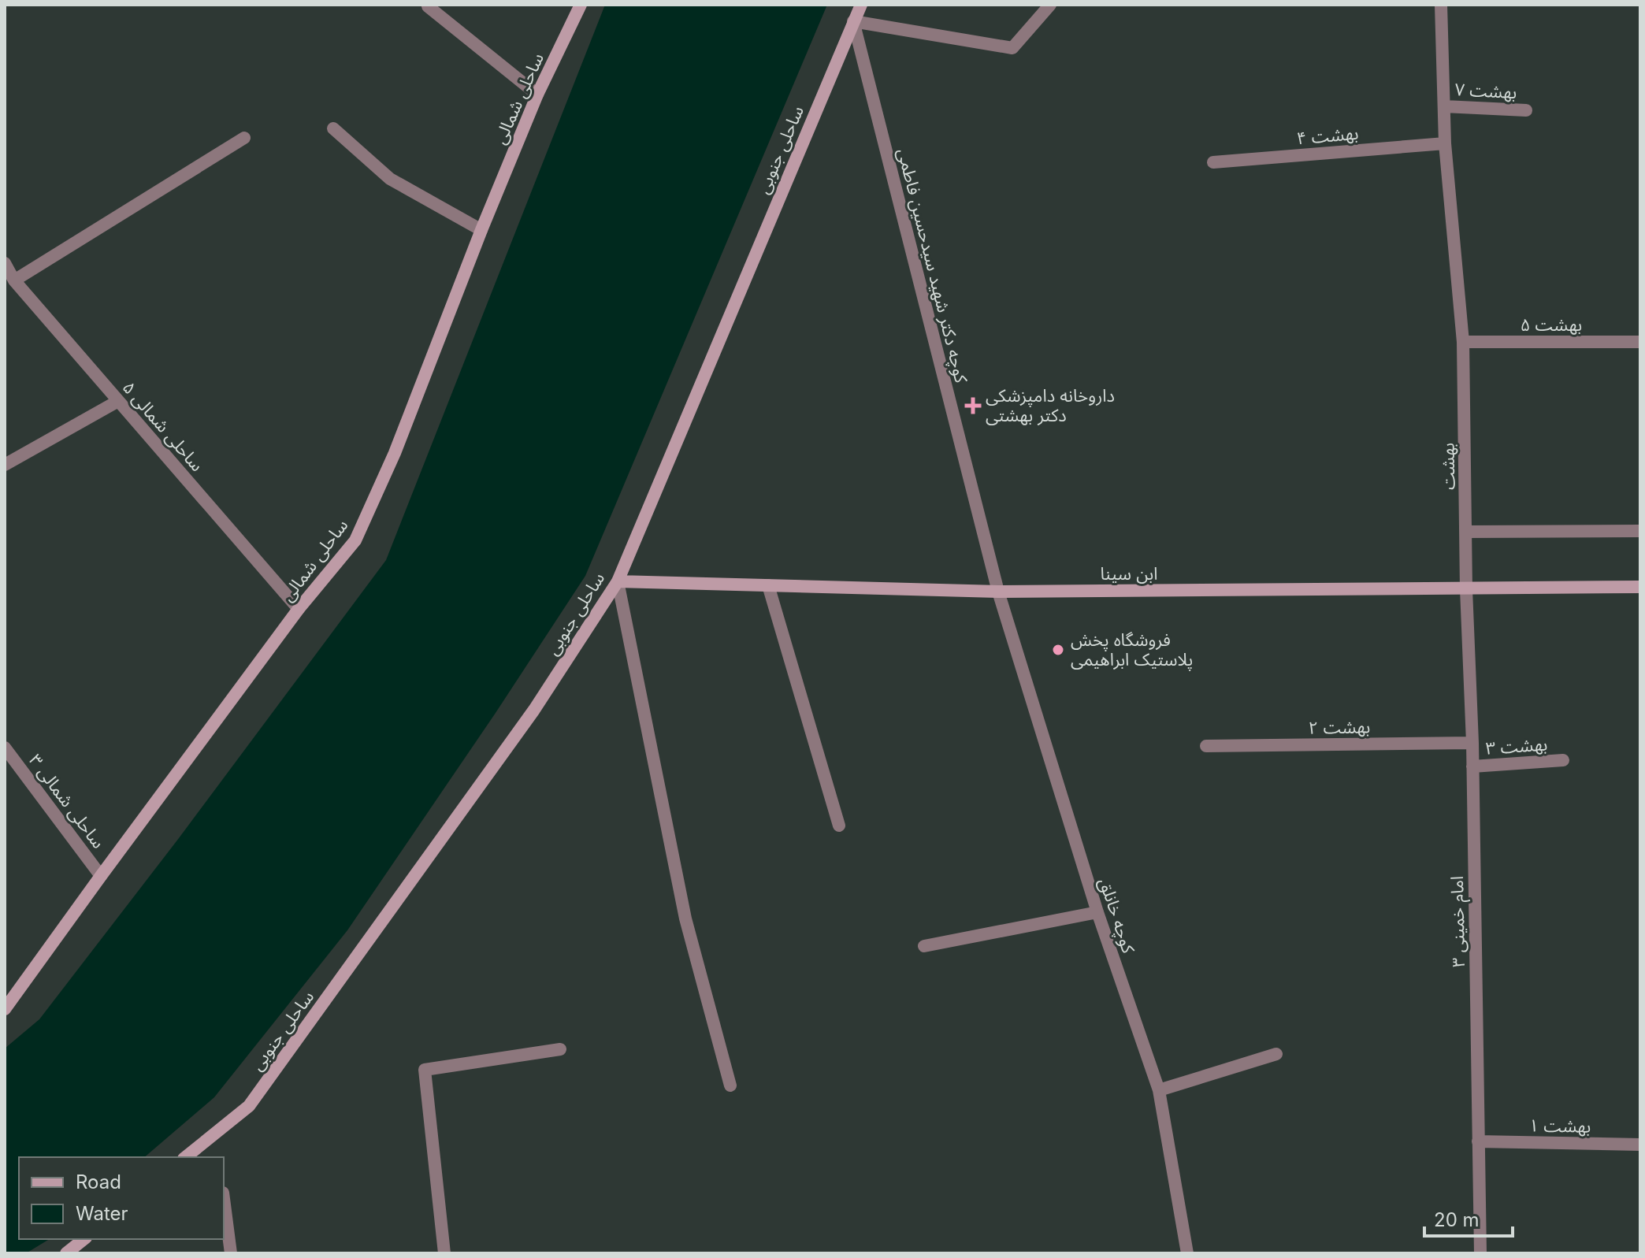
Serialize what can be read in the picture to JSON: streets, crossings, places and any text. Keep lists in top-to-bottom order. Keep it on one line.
{"streets":{"street":["بهشت ۷","ساحلی شمالی","بهشت ۴","ساحلی جنوبی","کوچه دکتر شهید سیدحسین فاطمی","بهشت ۵","ساحلی شمالی ۵","بهشت","ابن سینا","بهشت ۲","بهشت ۳","ساحلی شمالی ۳","کوچه خانلق","امام خمینی ۳","بهشت ۱"]},"crossings":[["ساحلی شمالی","ساحلی شمالی ۵"],["ساحلی شمالی","ساحلی شمالی ۳"],["بهشت ۴","بهشت"],["ساحلی جنوبی","کوچه دکتر شهید سیدحسین فاطمی"],["ساحلی جنوبی","ابن سینا"],["کوچه دکتر شهید سیدحسین فاطمی","ابن سینا"],["کوچه دکتر شهید سیدحسین فاطمی","کوچه خانلق"],["بهشت ۵","بهشت"],["بهشت","ابن سینا"],["بهشت","امام خمینی ۳"],["ابن سینا","کوچه خانلق"],["ابن سینا","امام خمینی ۳"],["بهشت ۲","امام خمینی ۳"],["بهشت ۳","امام خمینی ۳"],["امام خمینی ۳","بهشت ۱"]],"places":{"health":["داروخانه دامپزشکی دکتر بهشتی"],"other":["فروشگاه پخش پلاستیک ابراهیمی"]},"legend":["Road","Water"],"scale_bar":"20 m"}
